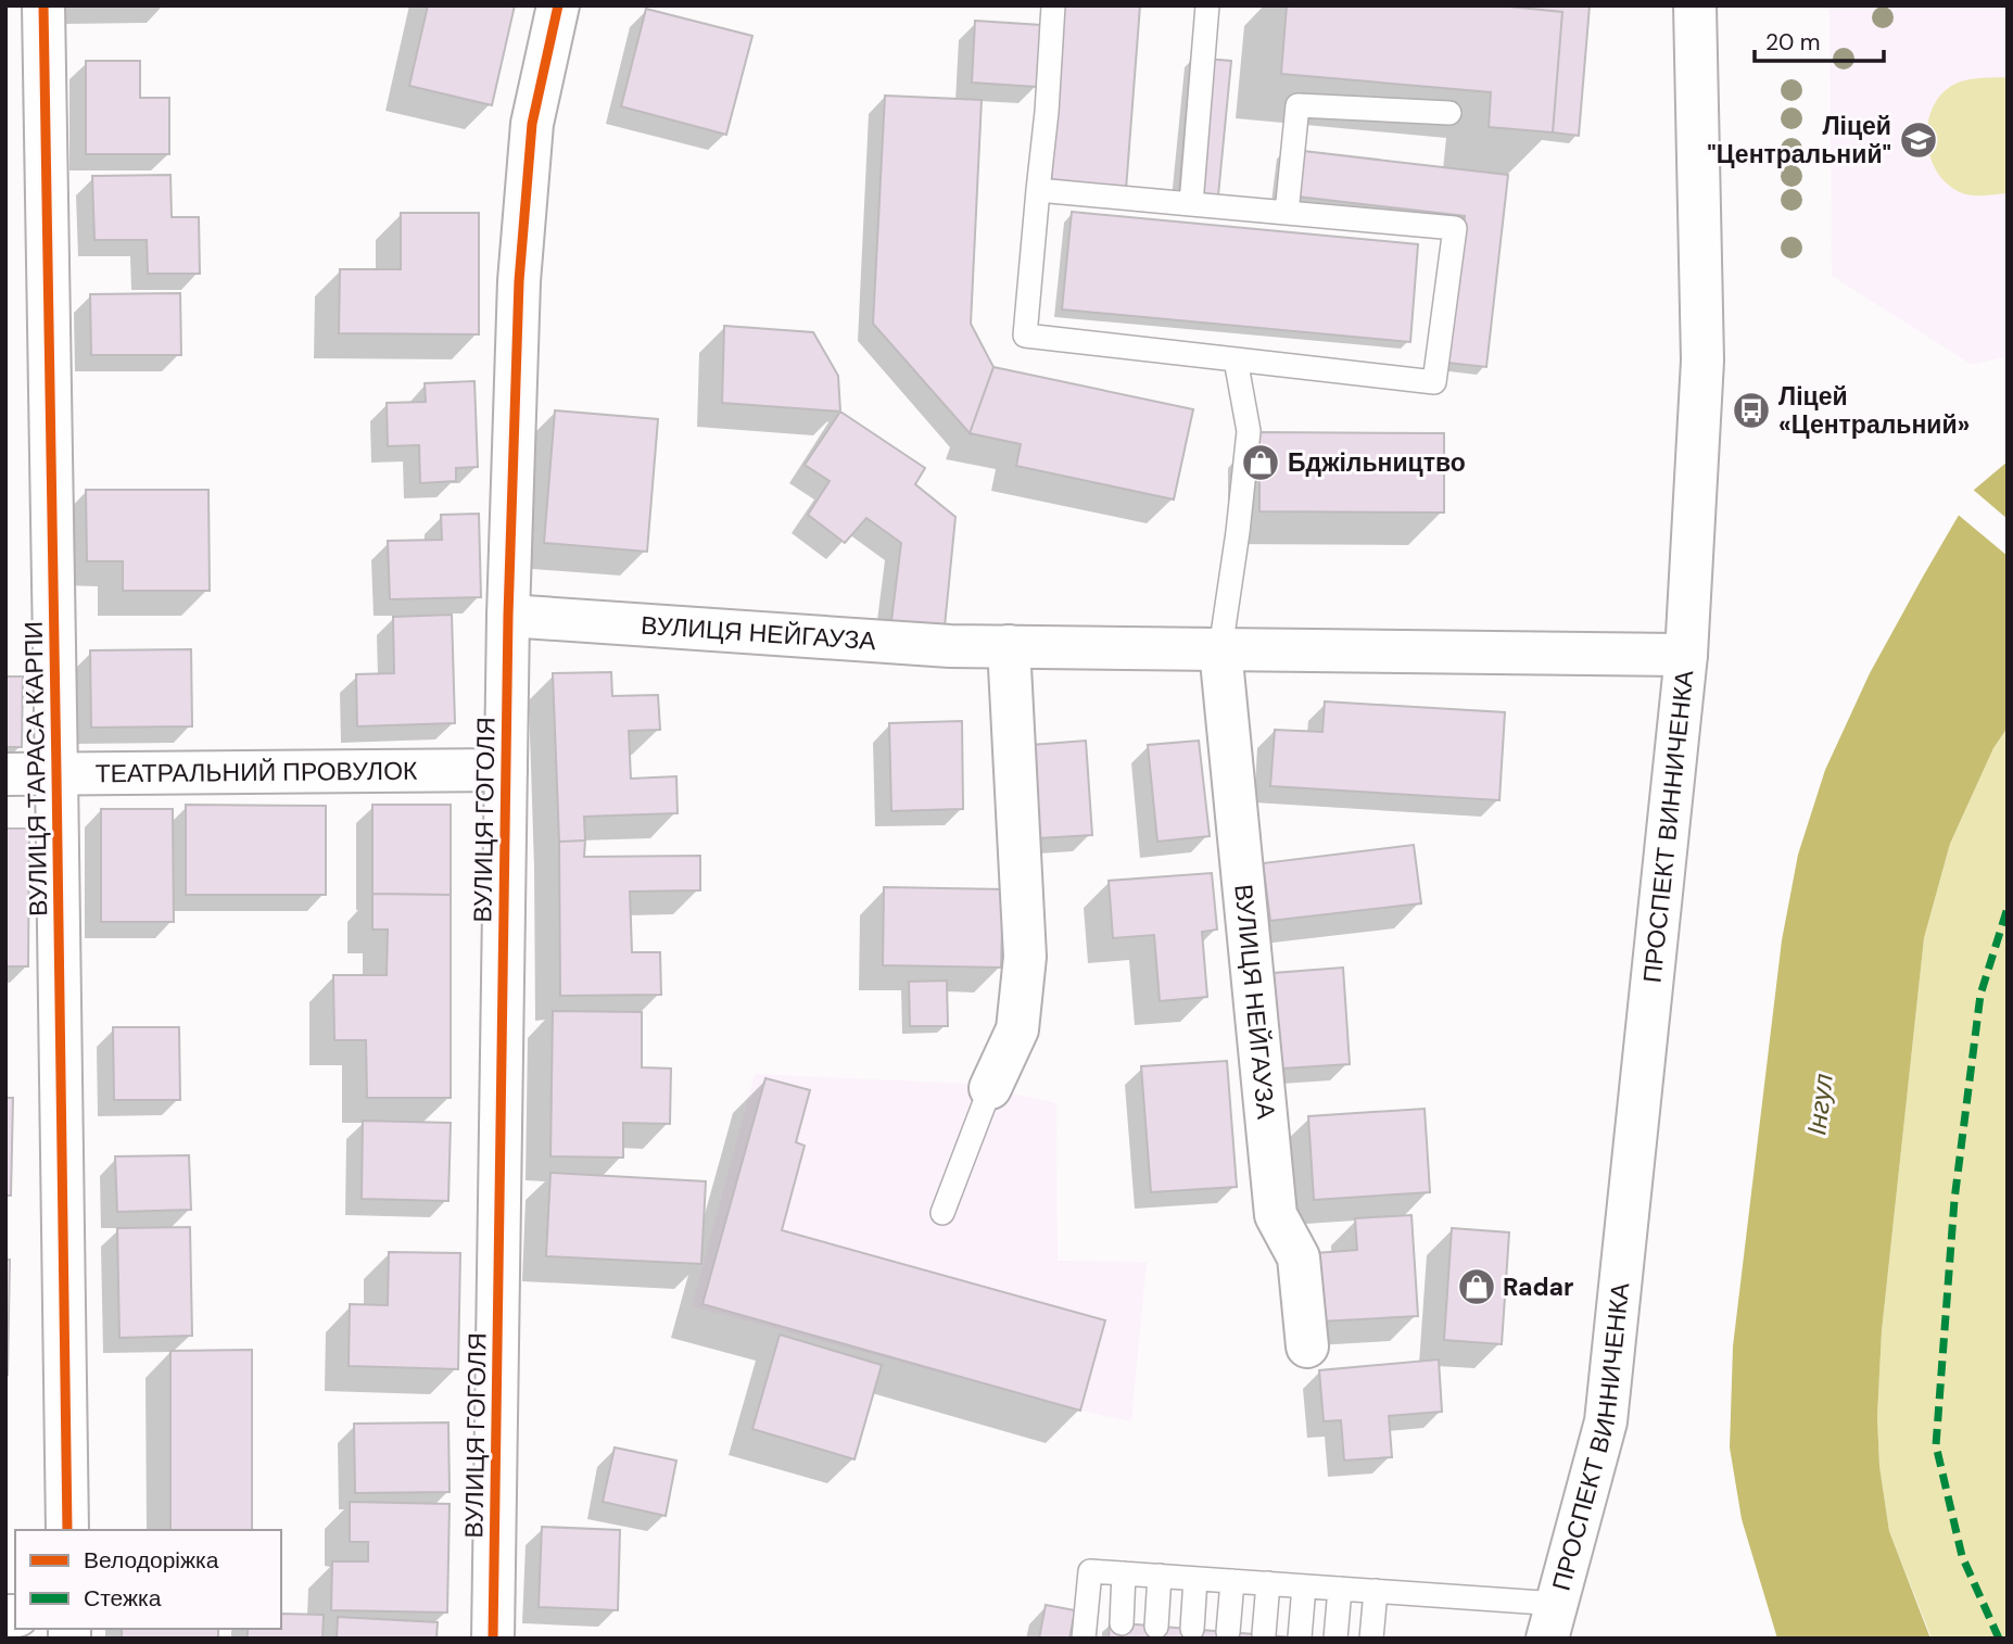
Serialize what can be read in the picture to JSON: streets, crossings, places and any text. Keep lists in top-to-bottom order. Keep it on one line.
{"streets":{"street":["ВУЛИЦЯ НЕЙГАУЗА","ВУЛИЦЯ ТАРАСА КАРПИ","ТЕАТРАЛЬНИЙ ПРОВУЛОК","ВУЛИЦЯ ГОГОЛЯ","ПРОСПЕКТ ВИННИЧЕНКА"]},"crossings":[["ВУЛИЦЯ НЕЙГАУЗА","ВУЛИЦЯ ГОГОЛЯ"],["ВУЛИЦЯ НЕЙГАУЗА","ПРОСПЕКТ ВИННИЧЕНКА"],["ВУЛИЦЯ ТАРАСА КАРПИ","ТЕАТРАЛЬНИЙ ПРОВУЛОК"],["ТЕАТРАЛЬНИЙ ПРОВУЛОК","ВУЛИЦЯ ГОГОЛЯ"]],"water":["Інгул"],"places":{"school or university":["Ліцей \"Центральний\""],"bus stop":["Ліцей «Центральний»"],"shop":["Бджільництво","Radar"]},"legend":["Велодоріжка","Стежка"],"scale_bar":"20 m"}
